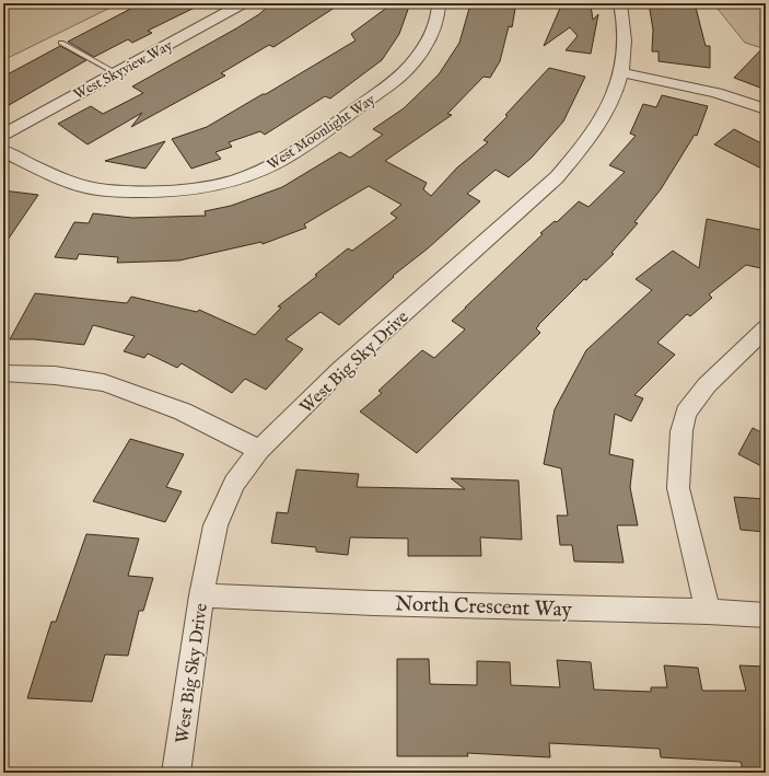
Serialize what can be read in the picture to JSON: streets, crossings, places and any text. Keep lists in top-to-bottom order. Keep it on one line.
{"streets":{"street":["West Skyview Way","West Moonlight Way","West Big Sky Drive","North Crescent Way"]},"crossings":[["West Big Sky Drive","North Crescent Way"]]}
